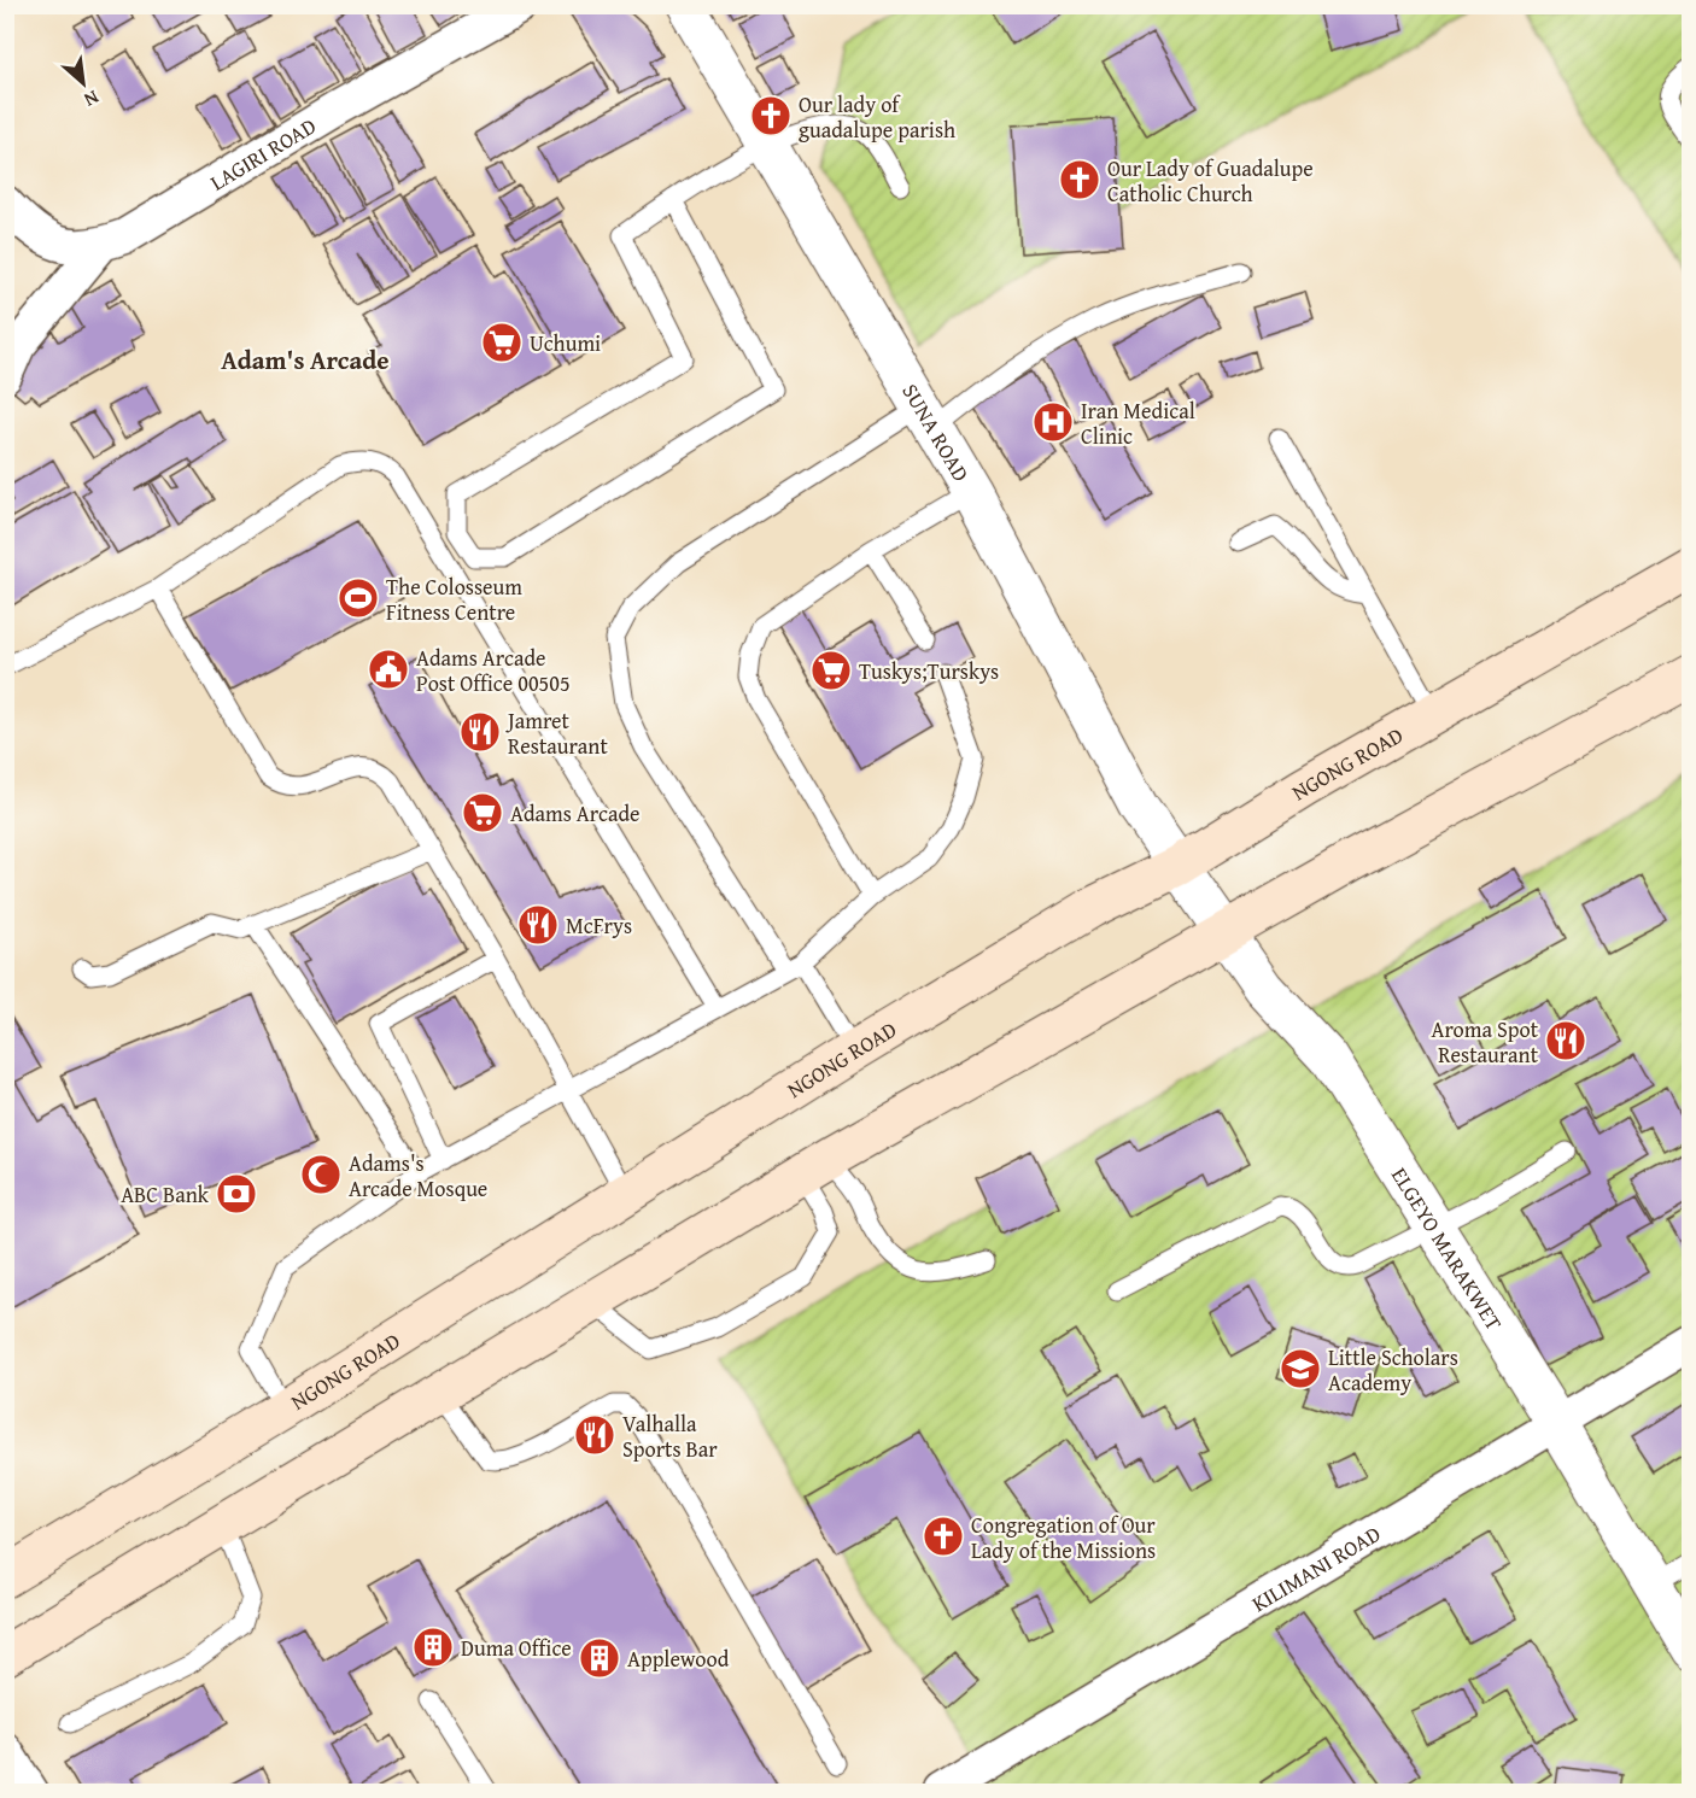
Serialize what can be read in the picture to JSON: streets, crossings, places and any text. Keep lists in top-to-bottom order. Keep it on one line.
{"streets":{"main road":["NGONG ROAD"],"street":["LAGIRI ROAD","SUNA ROAD","ELGEYO MARAKWET","KILIMANI ROAD"]},"crossings":[["SUNA ROAD","NGONG ROAD"],["SUNA ROAD","ELGEYO MARAKWET"],["NGONG ROAD","ELGEYO MARAKWET"],["ELGEYO MARAKWET","KILIMANI ROAD"]],"districts":["Adam's Arcade"],"places":{"church":["Our lady of guadalupe parish","Our Lady of Guadalupe Catholic Church","Congregation of Our Lady of the Missions"],"supermarket":["Uchumi","Tuskys;Turskys","Adams Arcade"],"hospital":["Iran Medical Clinic"],"sports":["The Colosseum Fitness Centre"],"public building":["Adams Arcade Post Office 00505"],"restaurant":["Jamret Restaurant","McFrys","Aroma Spot Restaurant","Valhalla Sports Bar"],"mosque":["Adams's Arcade Mosque"],"bank":["ABC Bank"],"school or university":["Little Scholars Academy"],"building":["Duma Office","Applewood"]},"north":"bottom right"}
